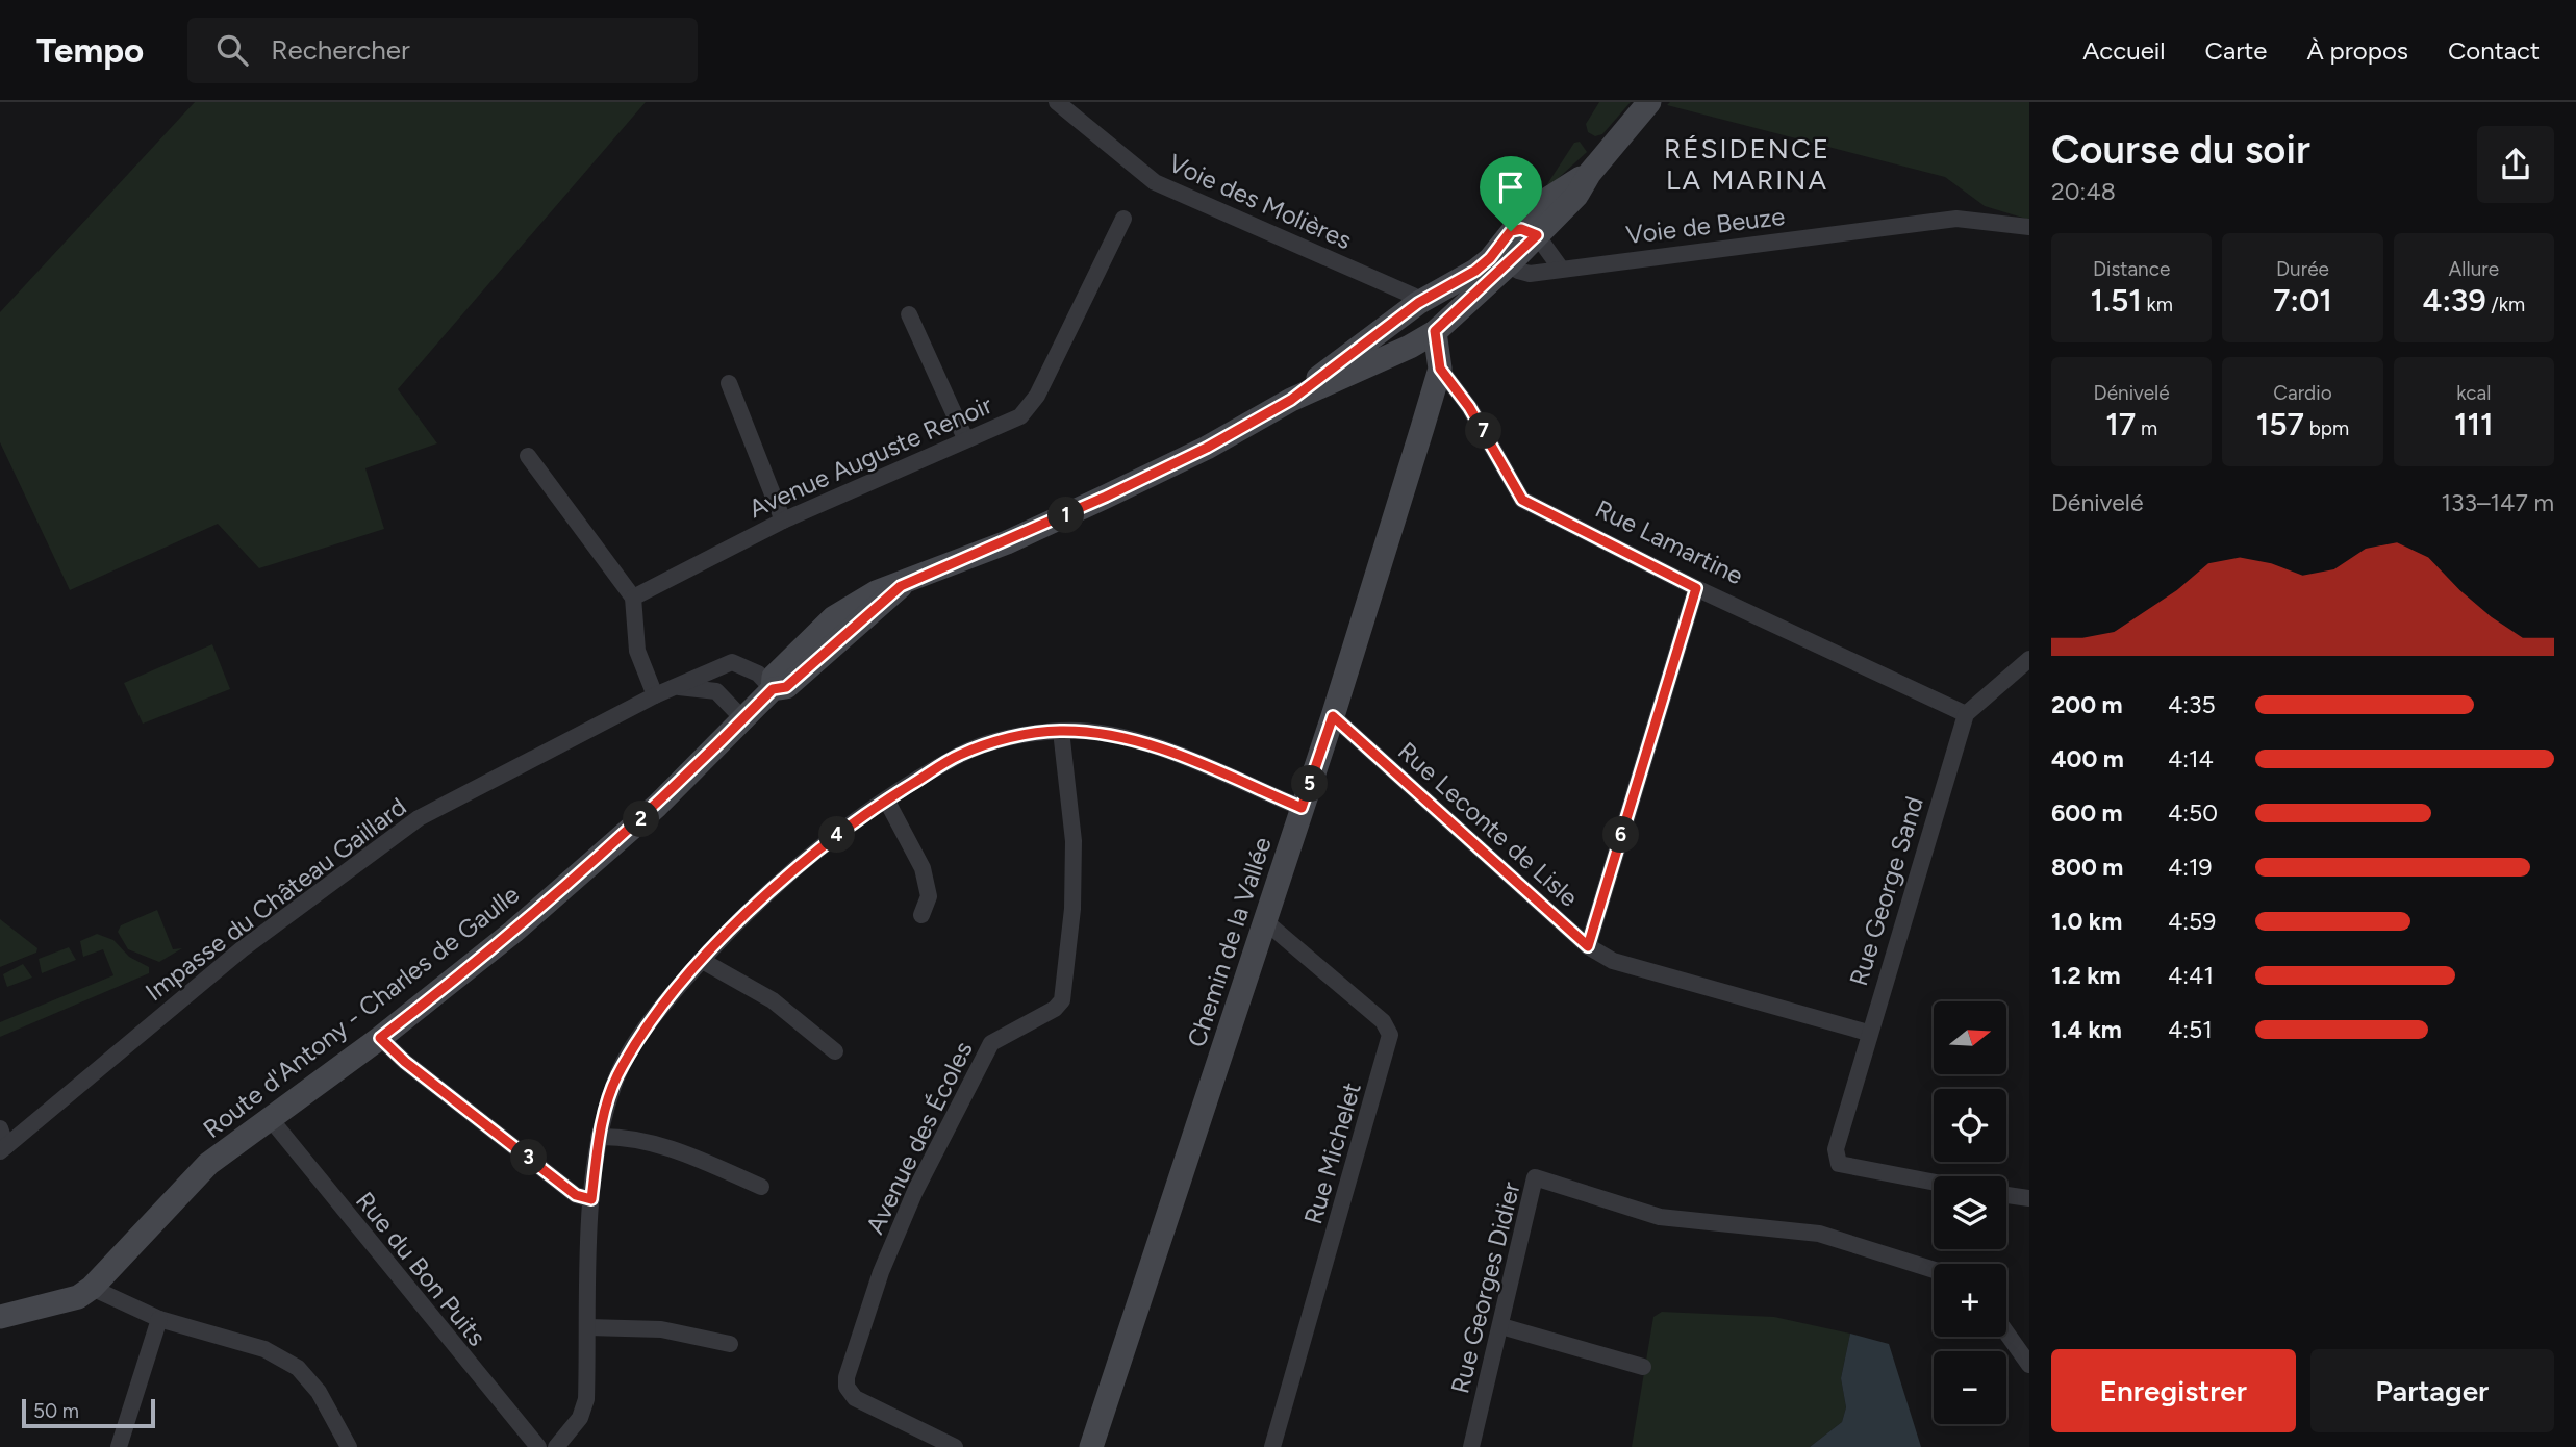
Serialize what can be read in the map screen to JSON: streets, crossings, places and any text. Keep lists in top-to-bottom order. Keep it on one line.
{"streets":{"street":["Voie des Molières","Voie de Beuze","Avenue Auguste Renoir","Rue Lamartine","Rue Leconte de Lisle","Rue George Sand","Impasse du Château Gaillard","Chemin de la Vallée","Route d'Antony - Charles de Gaulle","Avenue des Écoles","Rue Michelet","Rue du Bon Puits","Rue Georges Didier"]},"crossings":[["Voie des Molières","Rue Lamartine"],["Voie des Molières","Route d'Antony - Charles de Gaulle"],["Voie de Beuze","Route d'Antony - Charles de Gaulle"],["Rue Lamartine","Rue George Sand"],["Rue Lamartine","Chemin de la Vallée"],["Rue Lamartine","Route d'Antony - Charles de Gaulle"],["Rue Leconte de Lisle","Rue George Sand"],["Rue Leconte de Lisle","Chemin de la Vallée"],["Impasse du Château Gaillard","Route d'Antony - Charles de Gaulle"],["Chemin de la Vallée","Rue Michelet"],["Route d'Antony - Charles de Gaulle","Rue du Bon Puits"]],"districts":["RÉSIDENCE LA MARINA"],"scale_bar":"50 m","north":"right","page":{"header":"Tempo","search":"Rechercher","nav":["Accueil","Carte","À propos","Contact"],"heading":["Course du soir","20:48"],"stats":[["Distance","1.51 km"],["Durée","7:01"],["Allure","4:39 /km"],["Dénivelé","17 m"],["Cardio","157 bpm"],["kcal","111"]],"pins":["7","1","5","2","4","6","3"],"chart":["Dénivelé","133–147 m"],"list":[{"name":"200 m","note":"4:35"},{"name":"400 m","note":"4:14"},{"name":"600 m","note":"4:50"},{"name":"800 m","note":"4:19"},{"name":"1.0 km","note":"4:59"},{"name":"1.2 km","note":"4:41"},{"name":"1.4 km","note":"4:51"}],"map_buttons":["+","−"],"buttons":["Enregistrer","Partager"],"scale":"50 m"}}
